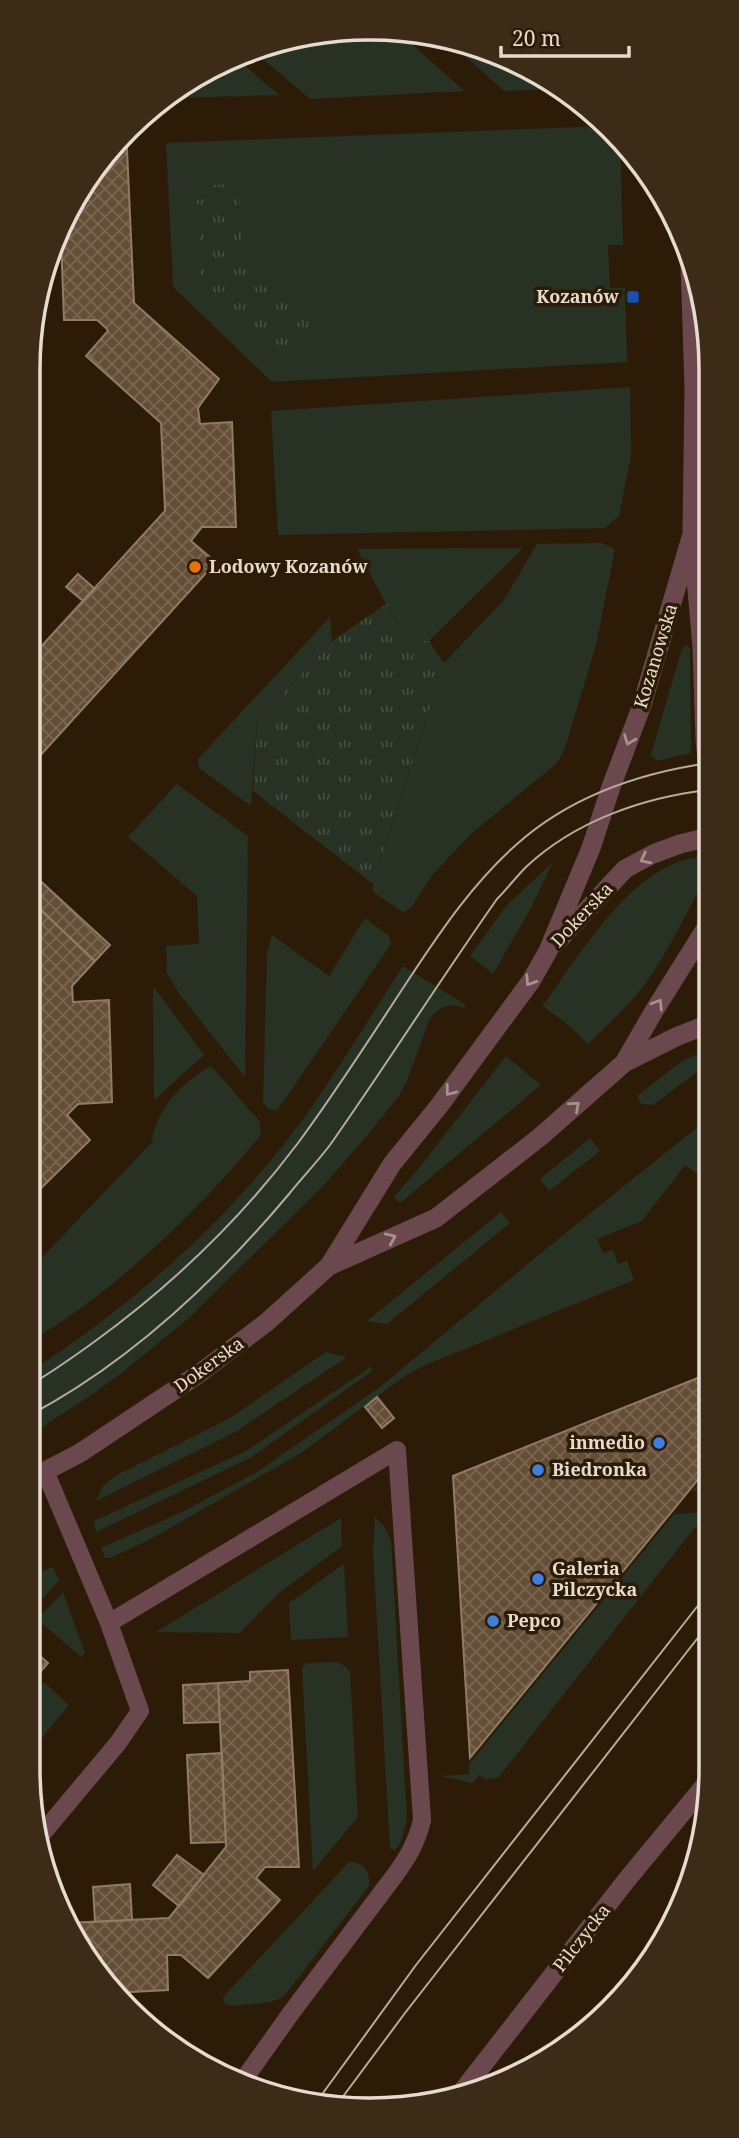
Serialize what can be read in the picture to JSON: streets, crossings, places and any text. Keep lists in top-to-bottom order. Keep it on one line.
{"streets":{"street":["Kozanowska","Dokerska","Pilczycka"]},"crossings":[["Kozanowska","Dokerska"]],"places":{"transit":["Kozanów"],"other":["Lodowy Kozanów","inmedio","Biedronka","Galeria Pilczycka","Pepco"]},"scale_bar":"20 m"}
